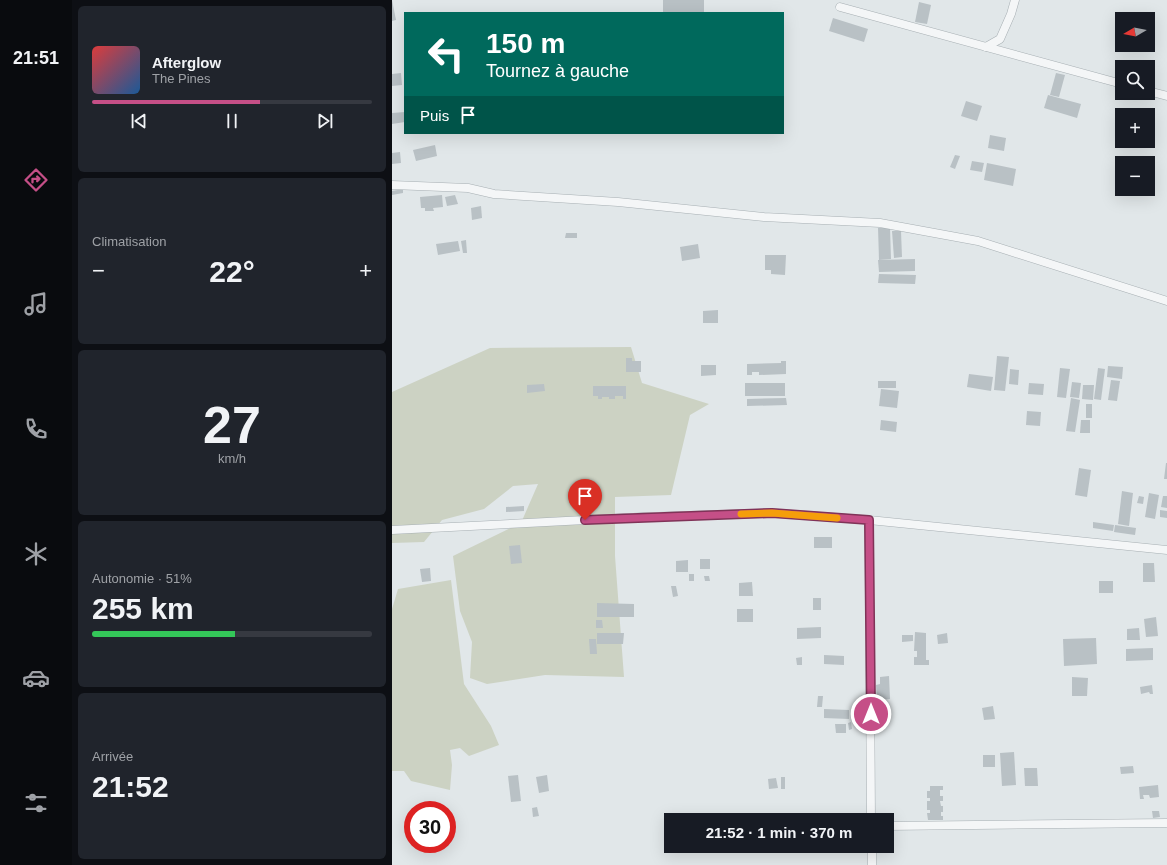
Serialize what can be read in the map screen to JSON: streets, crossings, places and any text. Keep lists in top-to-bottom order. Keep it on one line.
{"north":"left","page":{"tabs":"21:51","map_buttons":["+","−"],"turn":["150 m","Tournez à gauche"],"song":["Afterglow","The Pines"],"then":"Puis","tile":["Climatisation",["27","km/h"],["Autonomie · 51%","255 km"],["Arrivée","21:52"]],"heat":["−","22°","+"],"limit":"30","trip":"21:52 · 1 min · 370 m"}}
